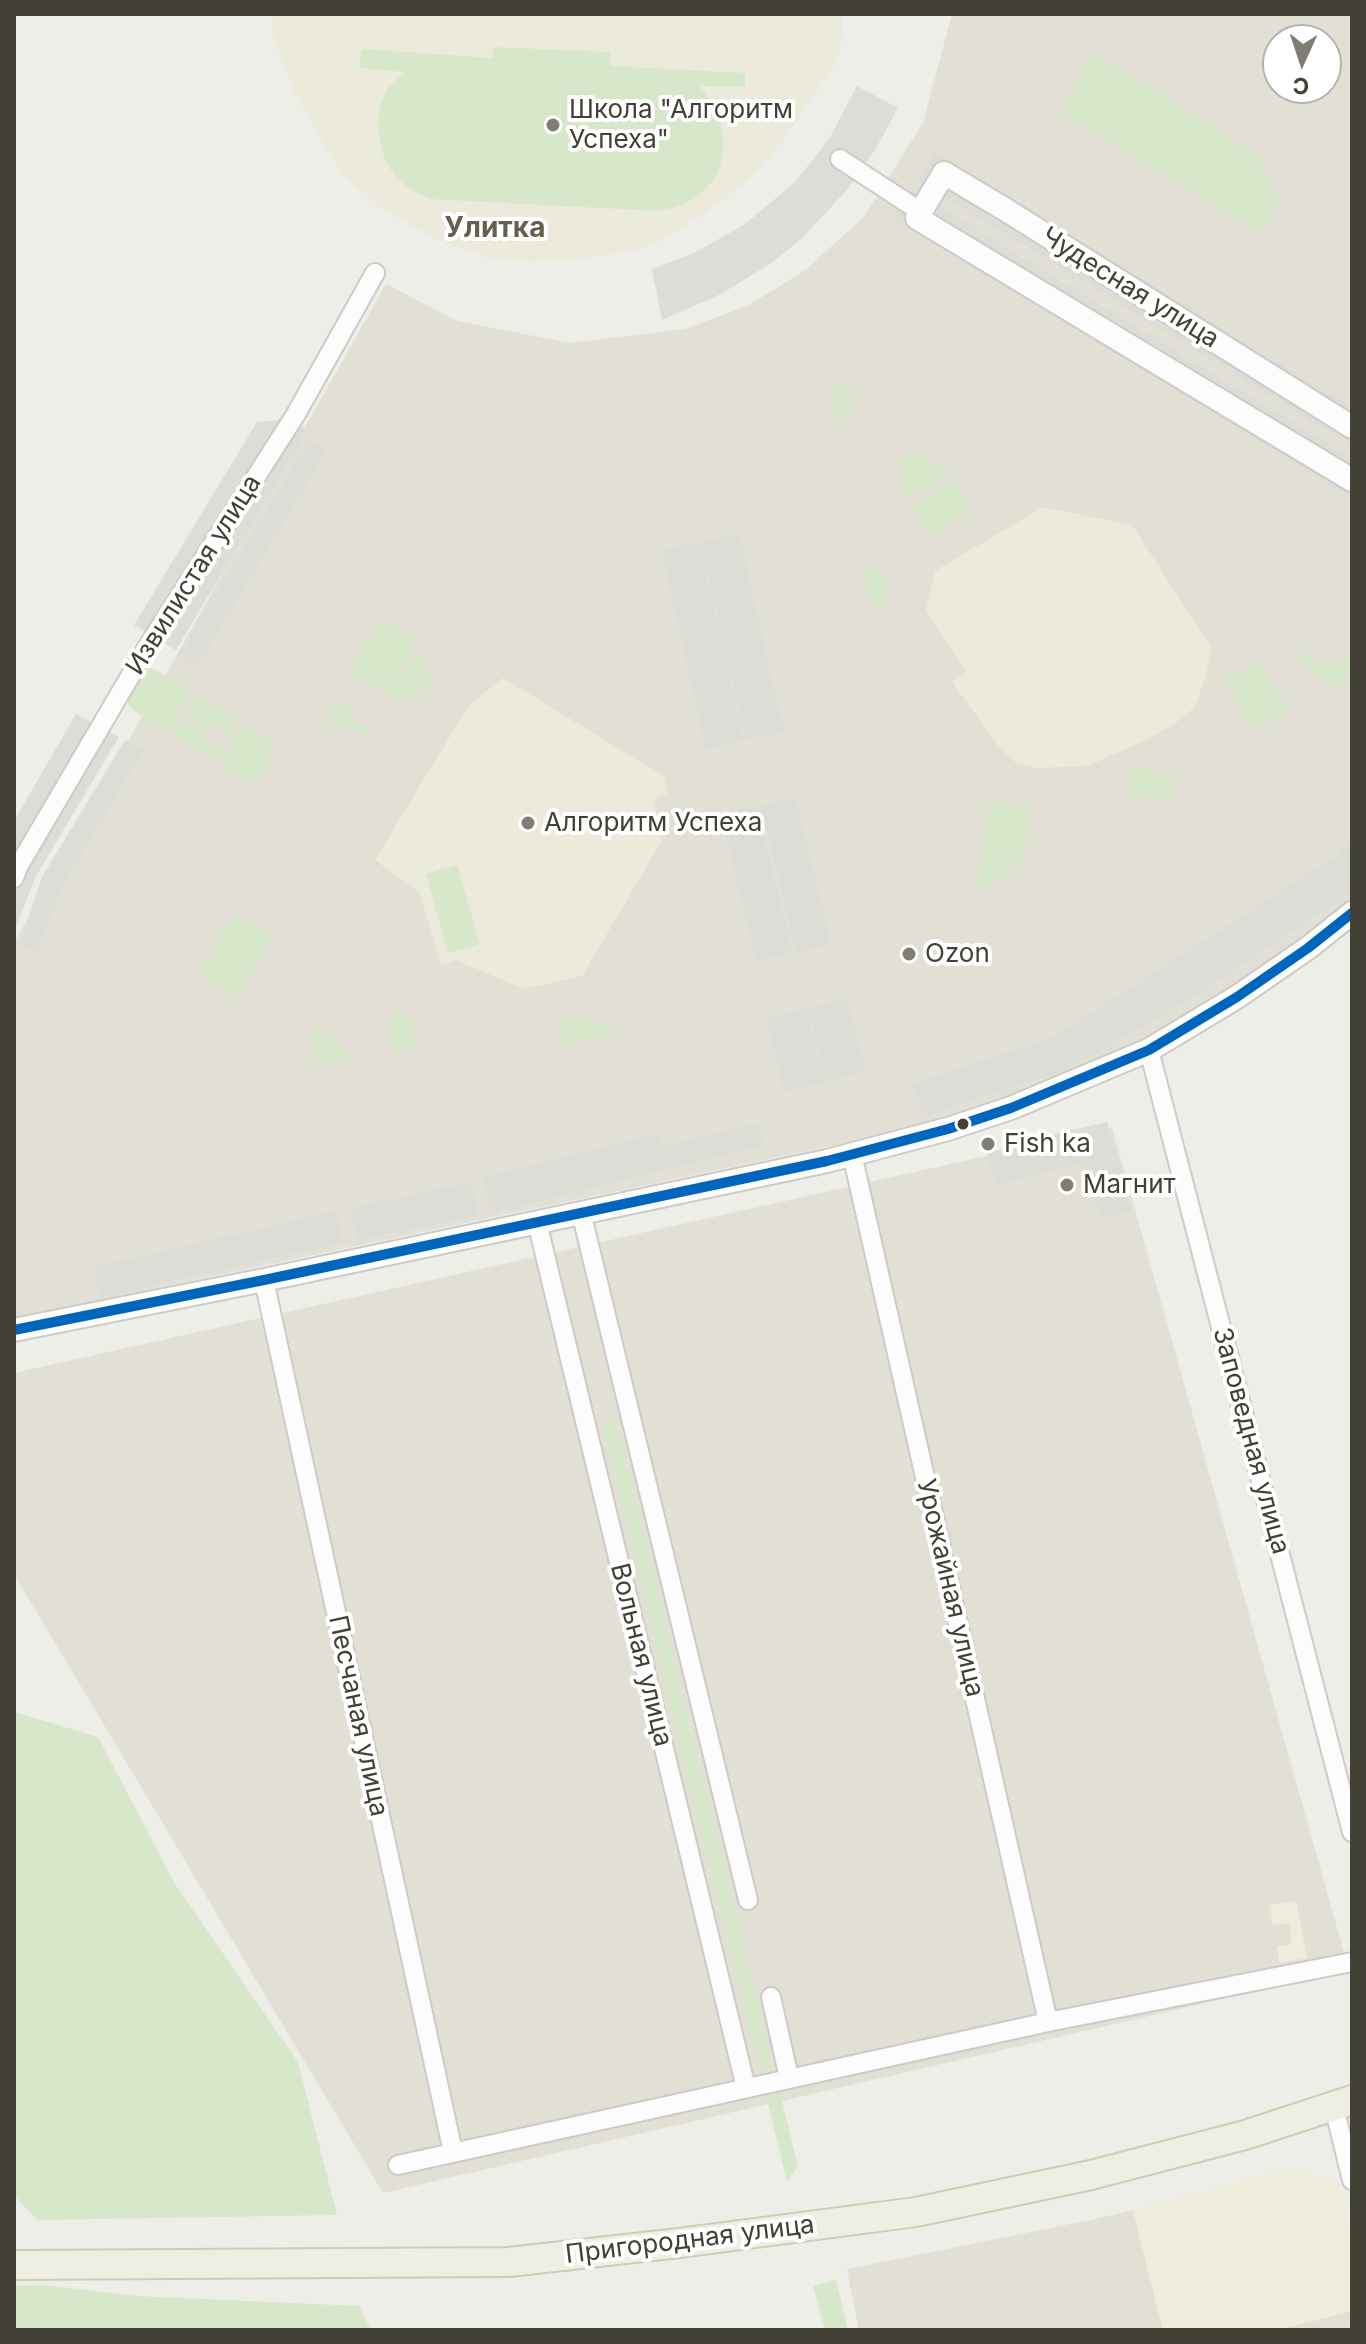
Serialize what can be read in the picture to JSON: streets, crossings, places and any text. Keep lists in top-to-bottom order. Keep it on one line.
{"streets":{"main road":["Пригородная улица"],"street":["Чудесная улица","Извилистая улица","Заповедная улица","Урожайная улица","Вольная улица","Песчаная улица"]},"districts":["Улитка"],"places":["Школа \"Алгоритм Успеха\"","Алгоритм Успеха","Ozon","Fish ka","Магнит"],"north":"bottom"}
